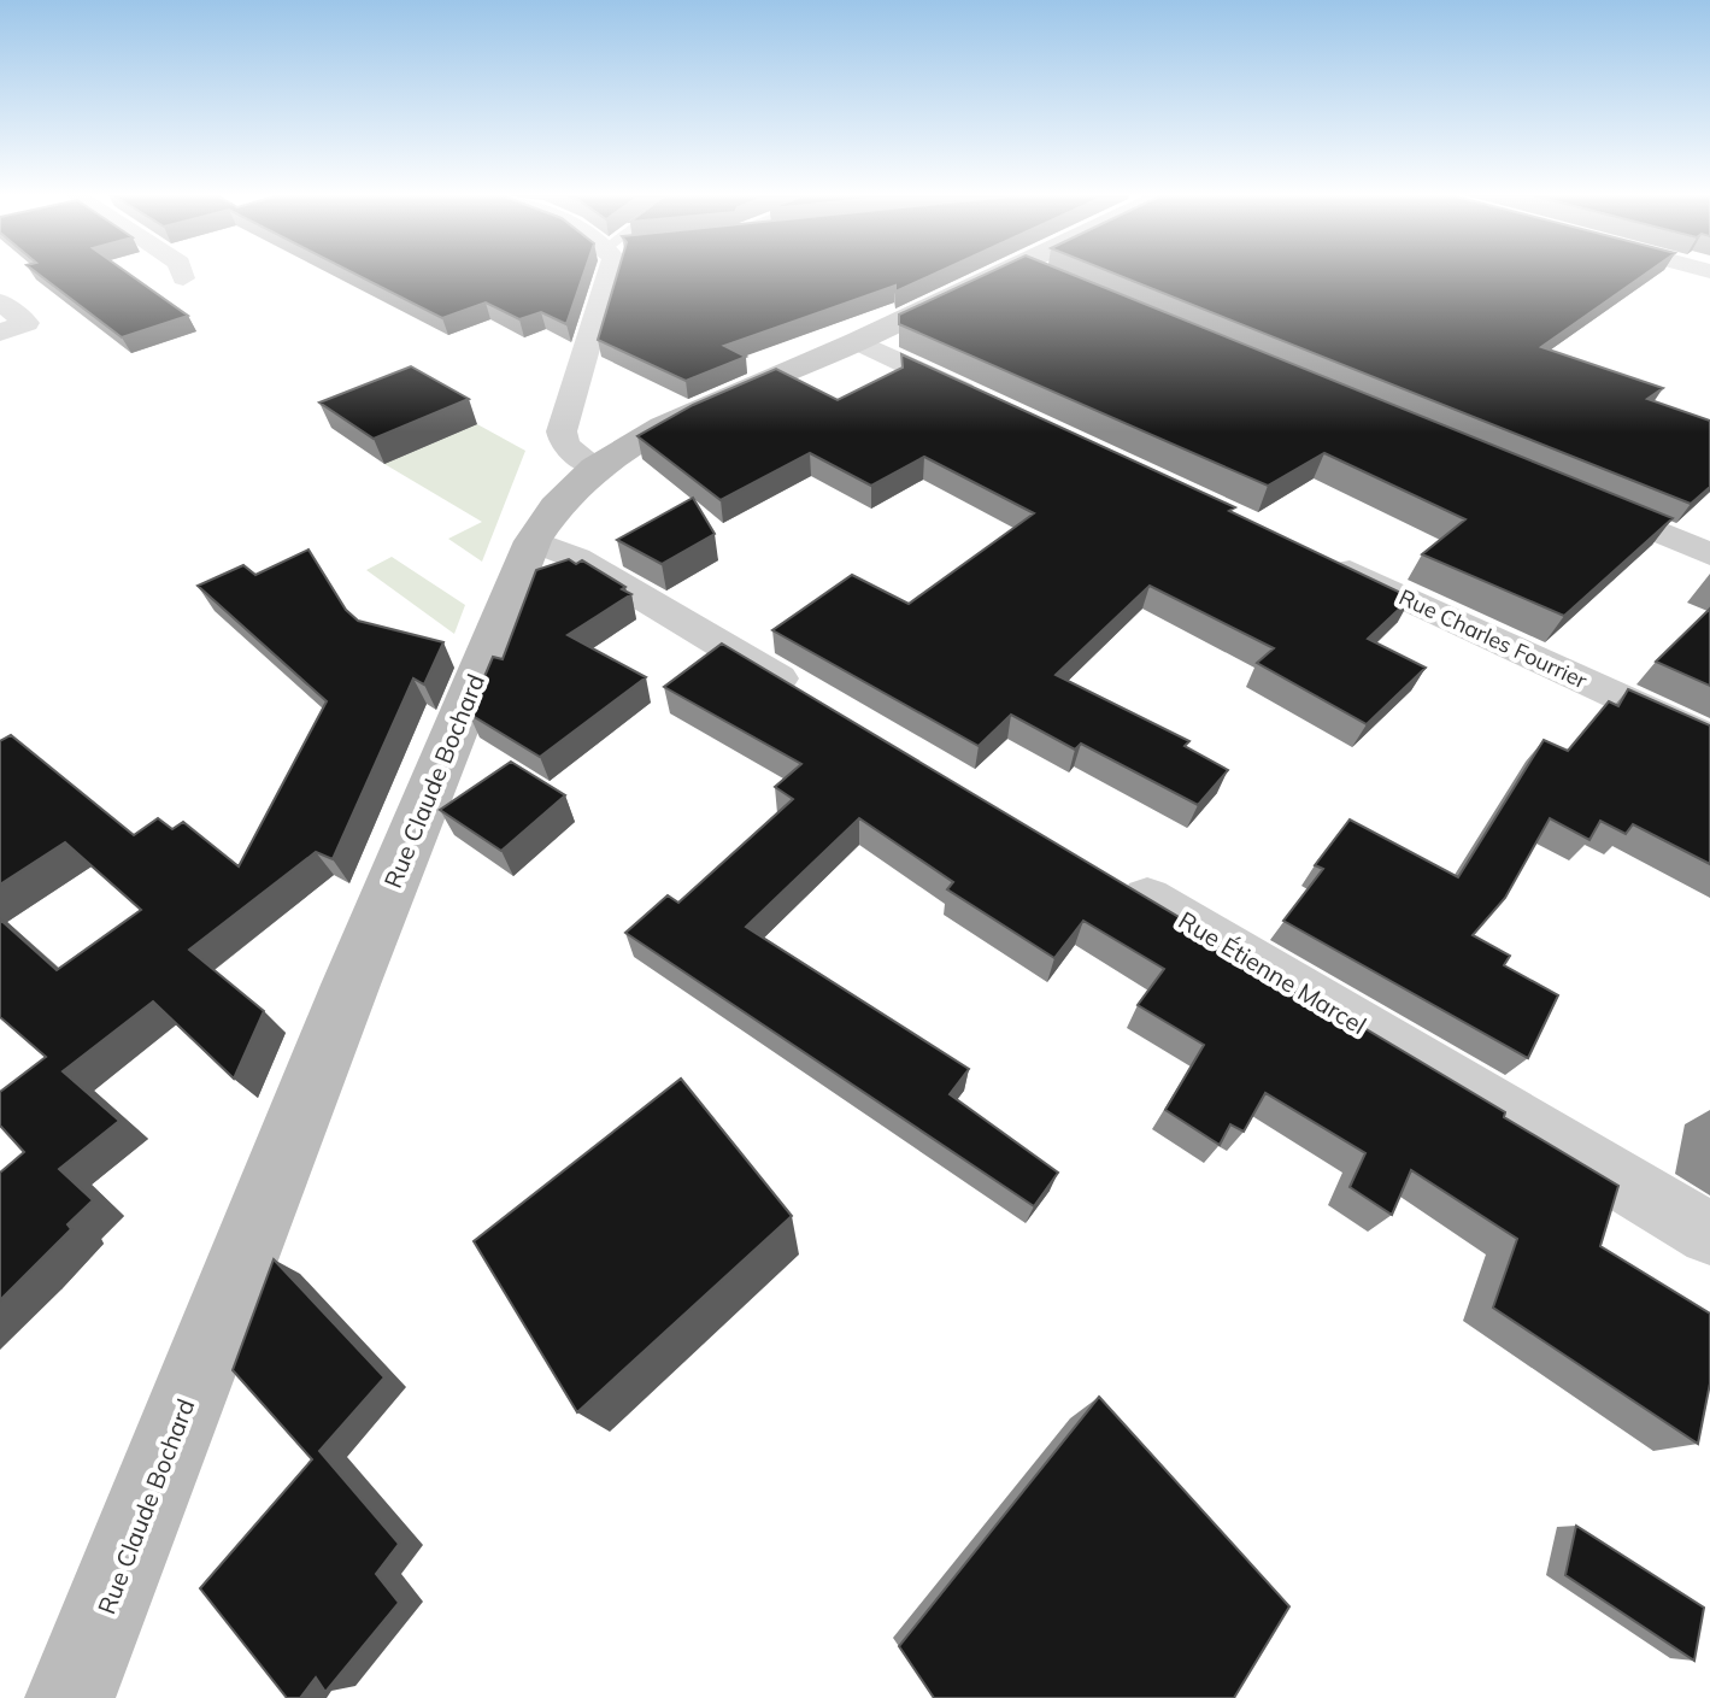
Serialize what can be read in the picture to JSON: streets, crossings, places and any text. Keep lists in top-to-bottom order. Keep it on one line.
{"streets":{"main road":["Rue Claude Bochard"],"street":["Rue Charles Fourrier","Rue Étienne Marcel"]}}
